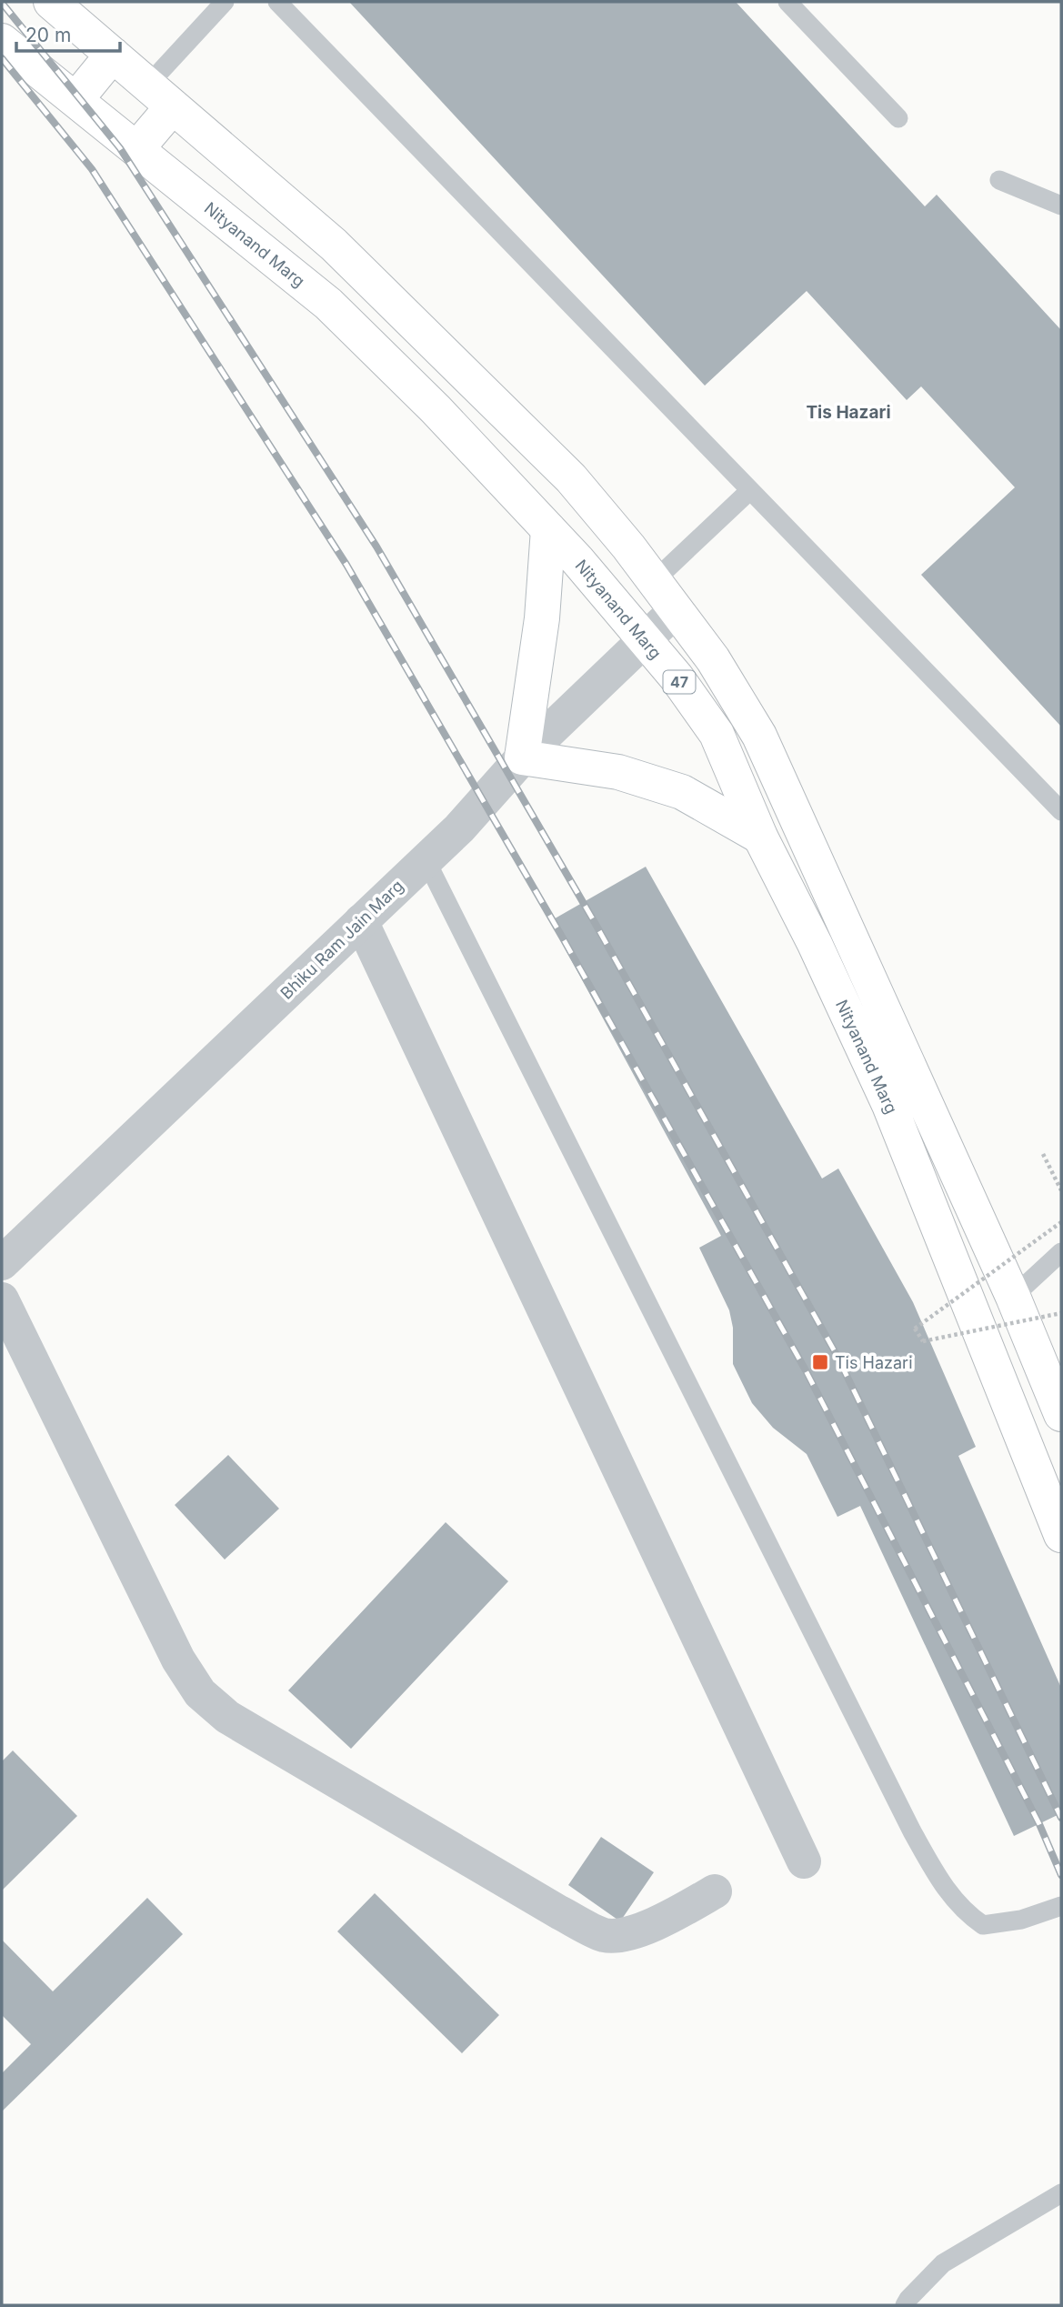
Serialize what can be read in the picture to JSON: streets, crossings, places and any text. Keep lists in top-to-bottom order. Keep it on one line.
{"streets":{"main road":["Nityanand Marg","47"],"street":["Bhiku Ram Jain Marg"]},"crossings":[["Nityanand Marg","Bhiku Ram Jain Marg"]],"districts":["Tis Hazari"],"places":{"transit":["Tis Hazari"]},"scale_bar":"20 m"}
